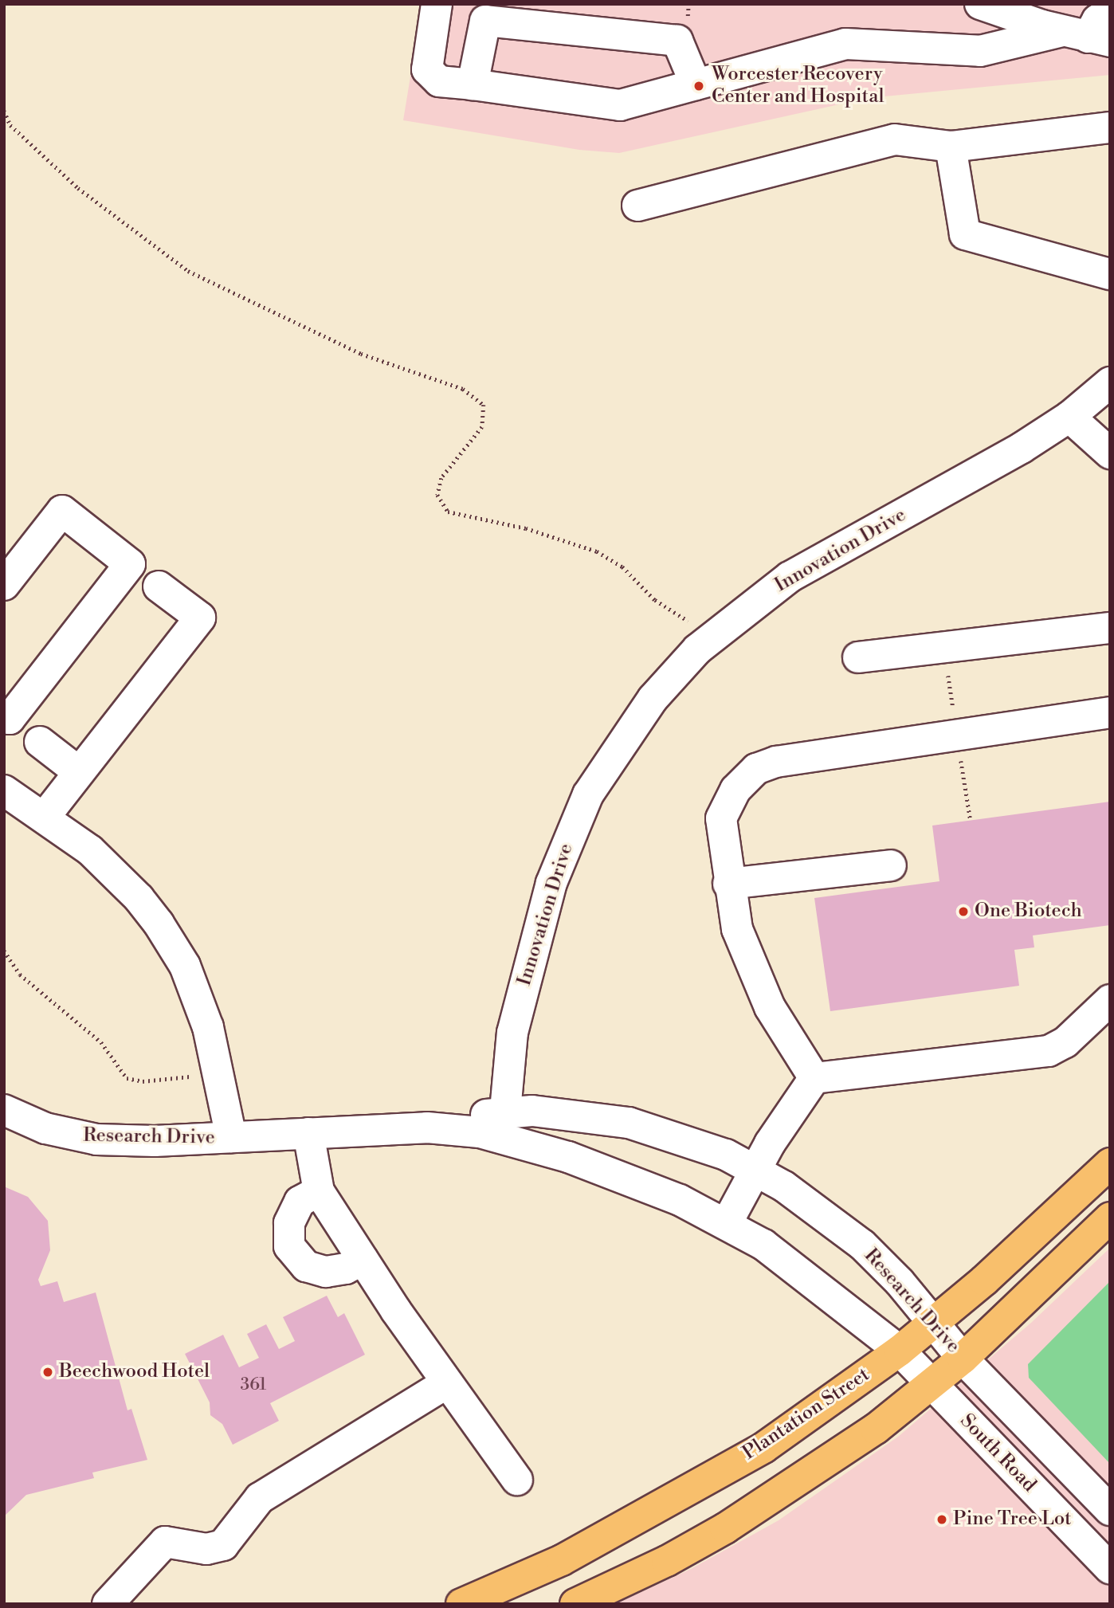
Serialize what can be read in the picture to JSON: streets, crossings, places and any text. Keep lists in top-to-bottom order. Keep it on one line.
{"streets":{"main road":["Plantation Street"],"street":["Innovation Drive","Research Drive","South Road"]},"crossings":[["Innovation Drive","Research Drive"],["Research Drive","Plantation Street"],["Research Drive","South Road"]],"places":["Worcester Recovery Center and Hospital","One Biotech","Beechwood Hotel","Pine Tree Lot"],"house_numbers":["361"]}
